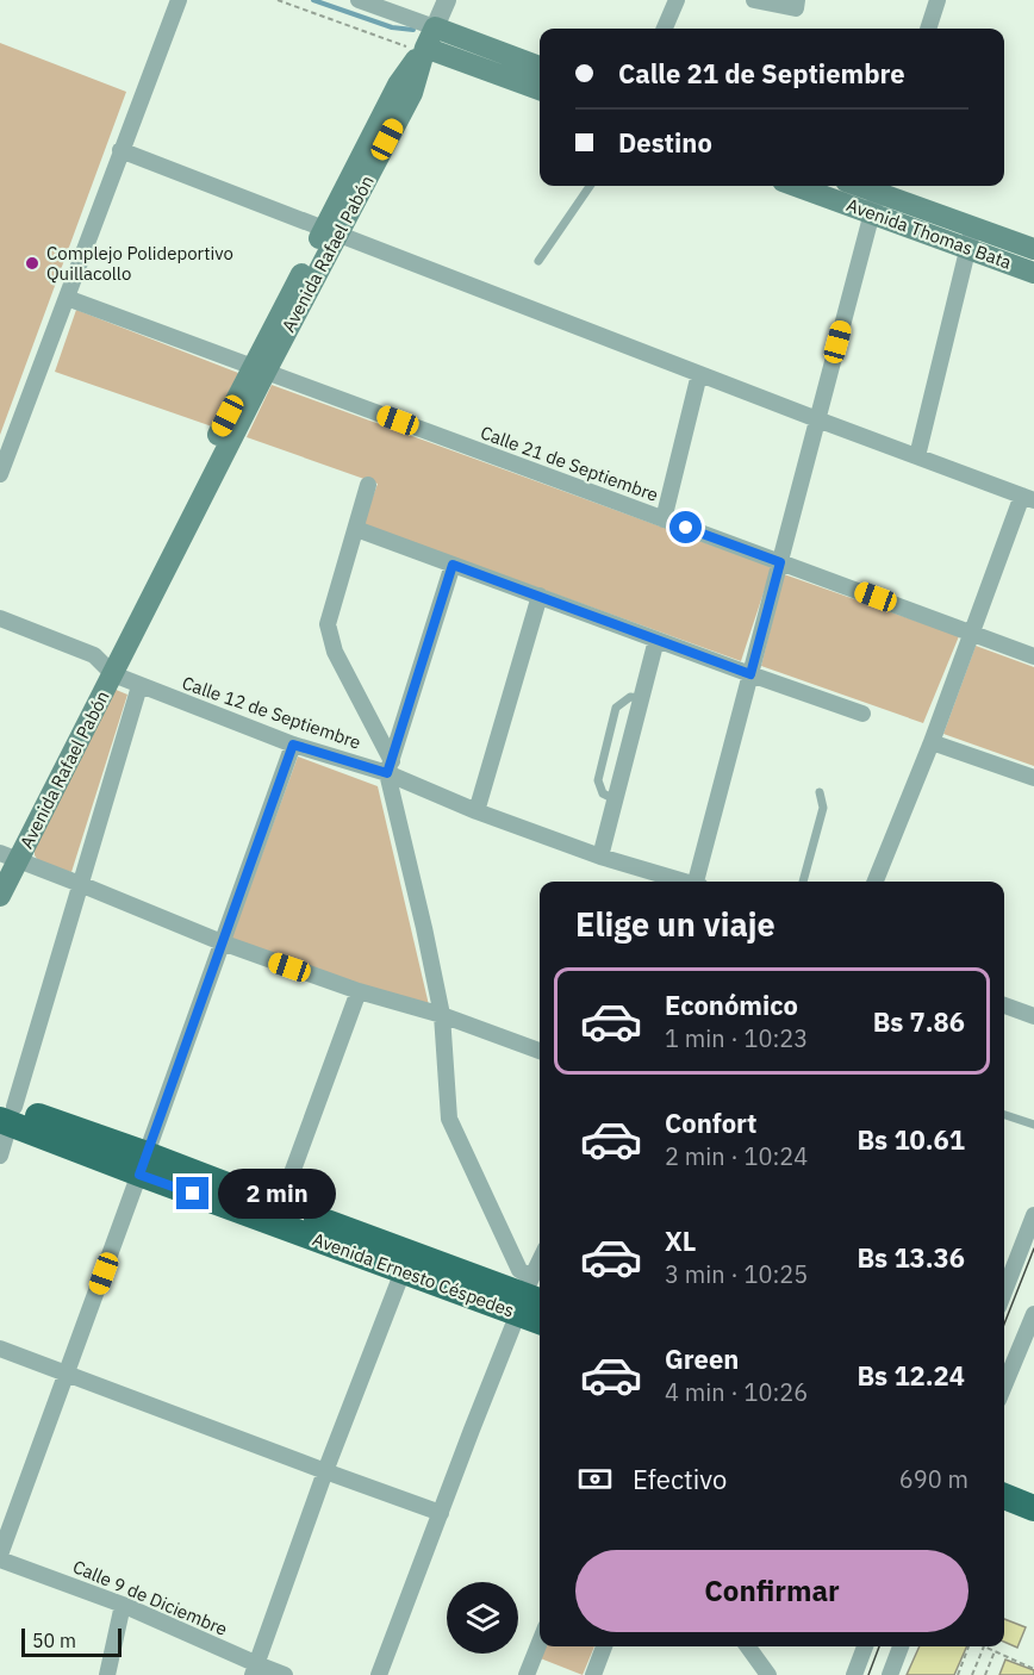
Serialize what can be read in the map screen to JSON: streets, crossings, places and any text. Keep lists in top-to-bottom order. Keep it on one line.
{"streets":{"highway":["Avenida Ernesto Céspedes"],"main road":["Avenida Thomas Bata","Avenida Rafael Pabón"],"street":["Calle 21 de Septiembre","Calle 12 de Septiembre","Calle 9 de Diciembre"]},"crossings":[["Avenida Rafael Pabón","Calle 21 de Septiembre"],["Avenida Rafael Pabón","Calle 12 de Septiembre"]],"places":["Complejo Polideportivo Quillacollo"],"scale_bar":"50 m","page":{"banner":["Calle 21 de Septiembre","Destino"],"heading":"Elige un viaje","list":[{"name":"Económico","note":"1 min · 10:23","value":"Bs 7.86"},{"name":"Confort","note":"2 min · 10:24","value":"Bs 10.61"},{"name":"XL","note":"3 min · 10:25","value":"Bs 13.36"},{"name":"Green","note":"4 min · 10:26","value":"Bs 12.24"}],"bubble":"2 min","pay":["Efectivo","690 m"],"buttons":"Confirmar","scale":"50 m"}}
